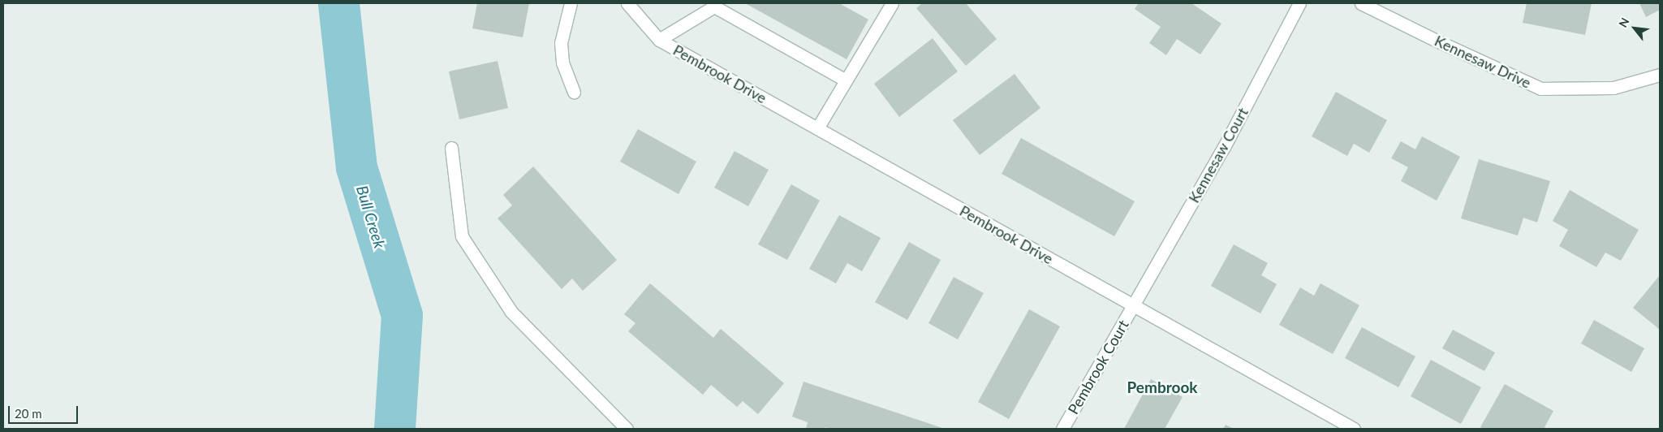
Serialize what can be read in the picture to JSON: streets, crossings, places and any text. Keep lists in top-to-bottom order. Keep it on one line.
{"streets":{"street":["Kennesaw Drive","Pembrook Drive","Kennesaw Court","Pembrook Court"]},"crossings":[["Pembrook Drive","Kennesaw Court"],["Pembrook Drive","Pembrook Court"],["Kennesaw Court","Pembrook Court"]],"districts":["Pembrook"],"water":["Bull Creek"],"scale_bar":"20 m","north":"top left"}
